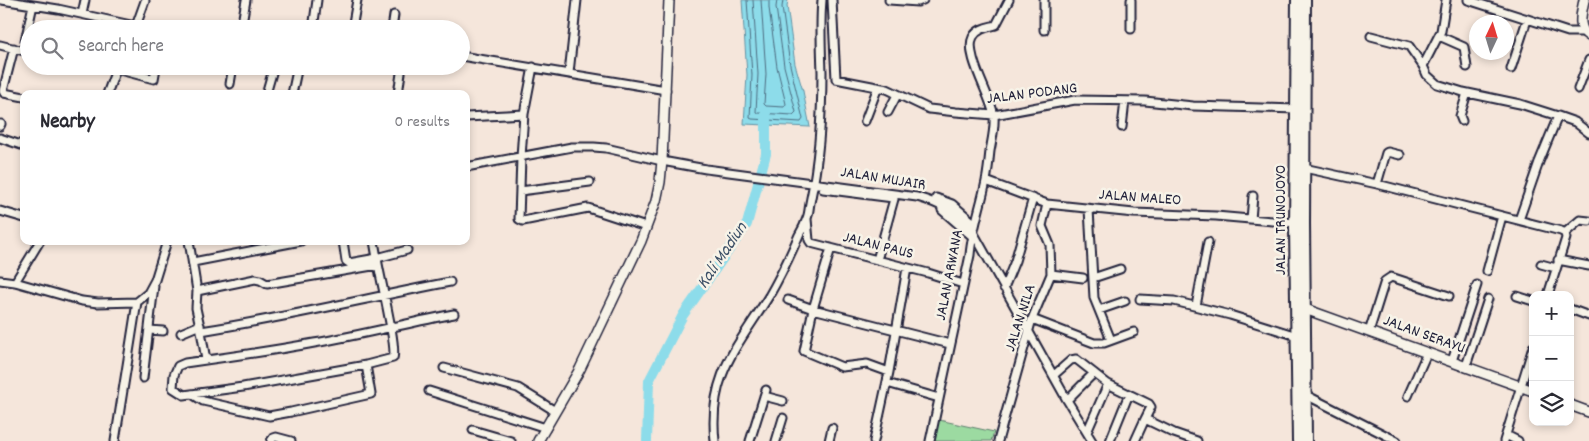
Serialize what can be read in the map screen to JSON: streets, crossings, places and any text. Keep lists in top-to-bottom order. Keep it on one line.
{"streets":{"highway":["JALAN TRUNOJOYO"],"main road":["JALAN SERAYU"],"street":["JALAN PODANG","JALAN MUJAIR","JALAN MALEO","JALAN PAUS","JALAN ARWANA","JALAN NILA"]},"crossings":[["JALAN PODANG","JALAN TRUNOJOYO"],["JALAN PODANG","JALAN ARWANA"],["JALAN MUJAIR","JALAN ARWANA"],["JALAN MUJAIR","JALAN NILA"],["JALAN MALEO","JALAN TRUNOJOYO"],["JALAN MALEO","JALAN ARWANA"],["JALAN MALEO","JALAN NILA"],["JALAN TRUNOJOYO","JALAN SERAYU"],["JALAN PAUS","JALAN ARWANA"]],"water":["Kali Madiun"],"north":"top","page":{"search":"Search here","heading":["Nearby","0 results"],"map_buttons":["+","−"]}}
